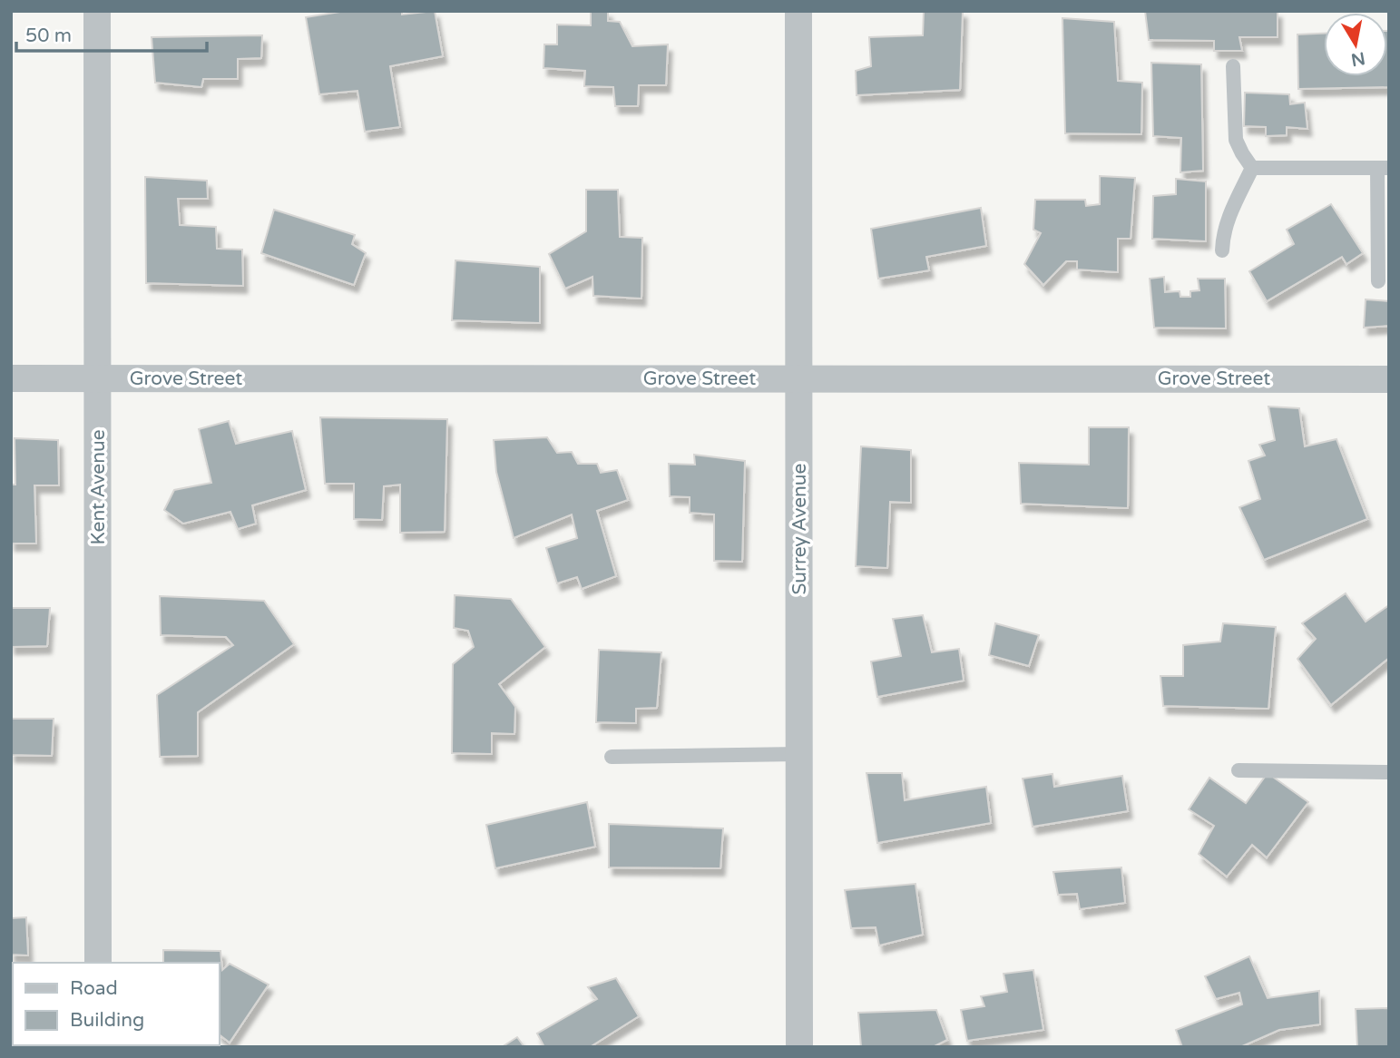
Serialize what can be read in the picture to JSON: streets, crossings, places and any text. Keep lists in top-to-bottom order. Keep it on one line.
{"streets":{"street":["Grove Street","Kent Avenue","Surrey Avenue"]},"crossings":[["Grove Street","Kent Avenue"],["Grove Street","Surrey Avenue"]],"legend":["Road","Building"],"scale_bar":"50 m","north":"bottom"}
